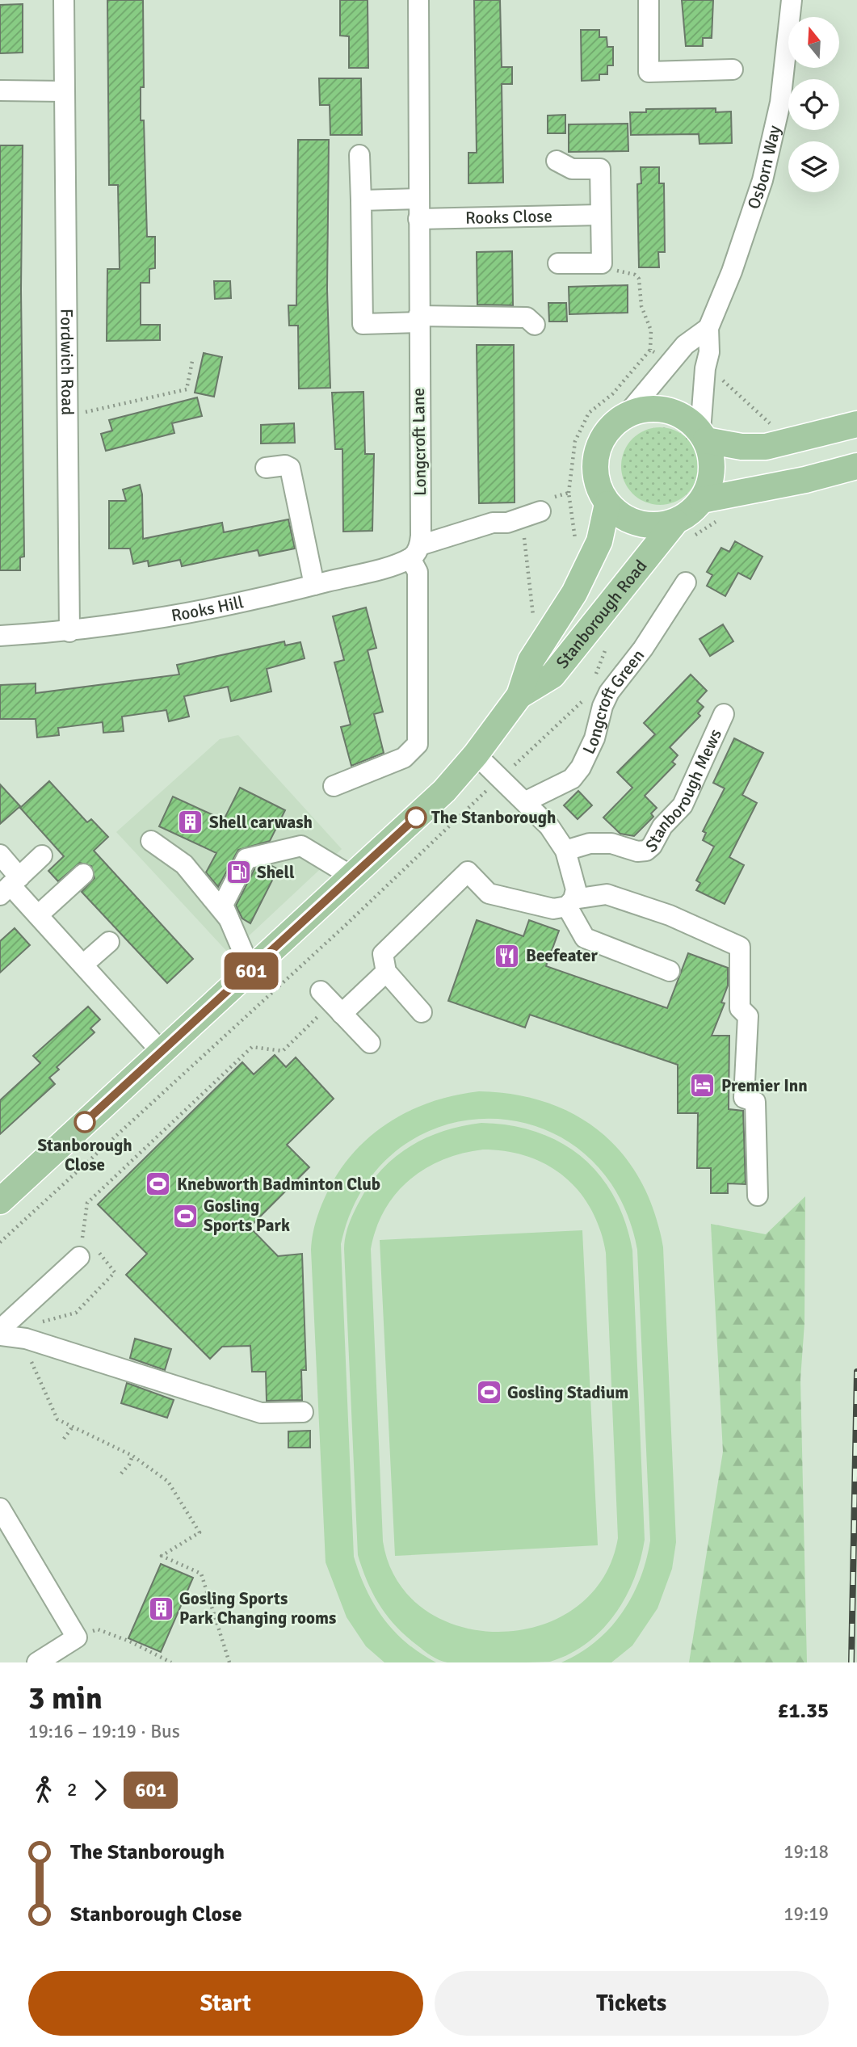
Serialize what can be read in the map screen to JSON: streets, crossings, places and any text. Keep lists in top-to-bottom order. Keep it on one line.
{"streets":{"main road":["Stanborough Road"],"street":["Osborn Way","Rooks Close","Fordwich Road","Longcroft Lane","Rooks Hill","Longcroft Green","Stanborough Mews"]},"crossings":[["Osborn Way","Stanborough Road"],["Rooks Close","Longcroft Lane"],["Fordwich Road","Rooks Hill"],["Longcroft Lane","Rooks Hill"]],"places":{"other":["The Stanborough","Stanborough Close"],"building":["Shell carwash","Gosling Sports Park Changing rooms"],"fuel station":["Shell"],"restaurant":["Beefeater"],"hotel":["Premier Inn"],"sports":["Knebworth Badminton Club","Gosling Sports Park","Gosling Stadium"]},"lines":["bus line 601"],"north":"top","page":{"on_map":"601","heading":["3 min","19:16 – 19:19 · Bus","£1.35"],"legs":["2","601"],"list":[{"name":"The Stanborough","value":"19:18"},{"name":"Stanborough Close","value":"19:19"}],"buttons":["Start","Tickets"]}}
